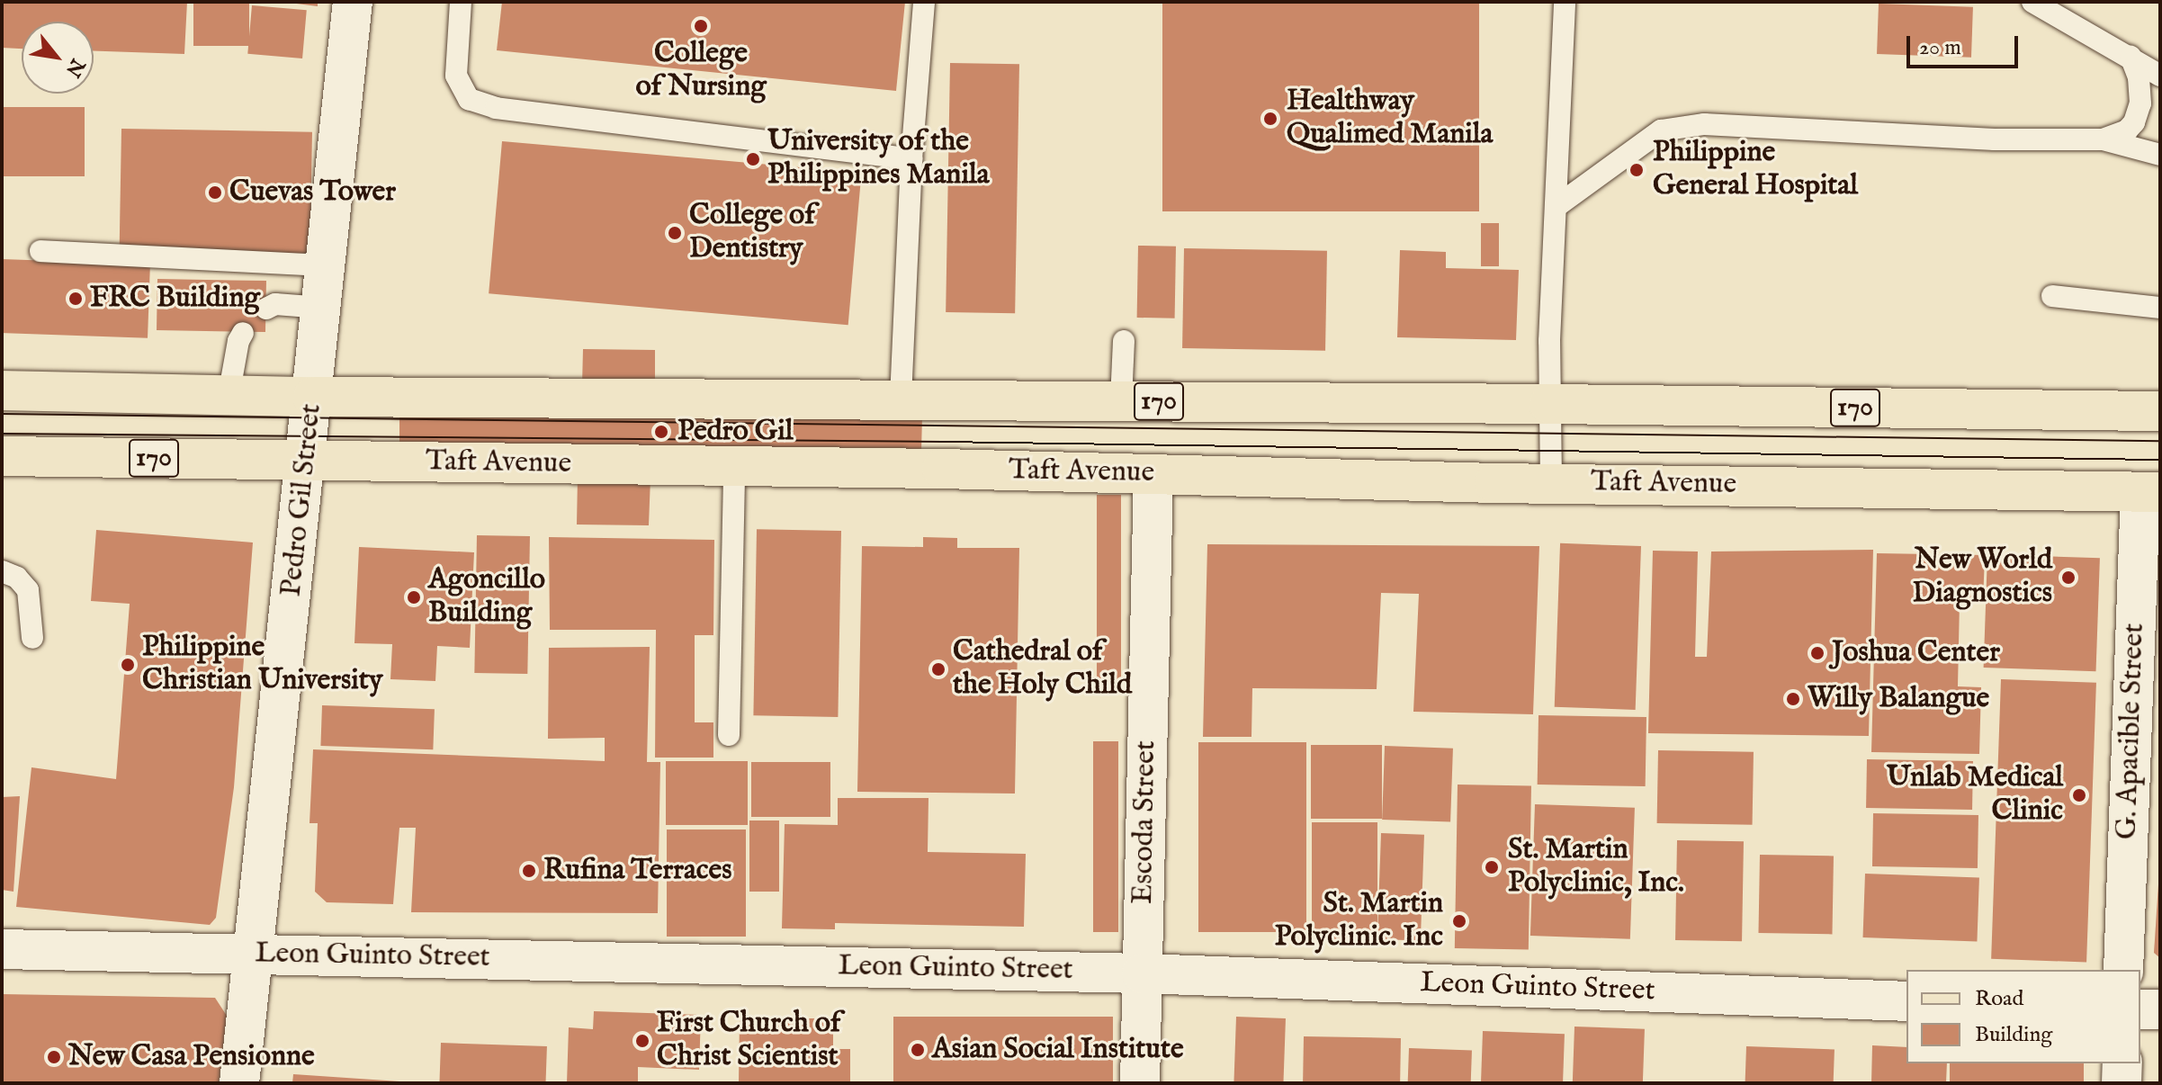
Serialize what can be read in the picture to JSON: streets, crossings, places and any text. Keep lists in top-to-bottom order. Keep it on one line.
{"streets":{"main road":["170","Taft Avenue"],"street":["Pedro Gil Street","G. Apacible Street","Escoda Street","Leon Guinto Street"]},"crossings":[["170","Pedro Gil Street"],["Taft Avenue","Pedro Gil Street"],["Taft Avenue","G. Apacible Street"],["Taft Avenue","Escoda Street"],["Pedro Gil Street","Leon Guinto Street"],["Escoda Street","Leon Guinto Street"]],"places":["College of Nursing","Healthway Qualimed Manila","University of the Philippines Manila","Philippine General Hospital","Cuevas Tower","College of Dentistry","FRC Building","Pedro Gil","New World Diagnostics","Agoncillo Building","Joshua Center","Philippine Christian University","Cathedral of the Holy Child","Willy Balangue","Unlab Medical Clinic","St. Martin Polyclinic, Inc.","Rufina Terraces","St. Martin Polyclinic. Inc","First Church of Christ Scientist","Asian Social Institute","New Casa Pensionne"],"legend":["Road","Building"],"scale_bar":"20 m","north":"bottom right"}
